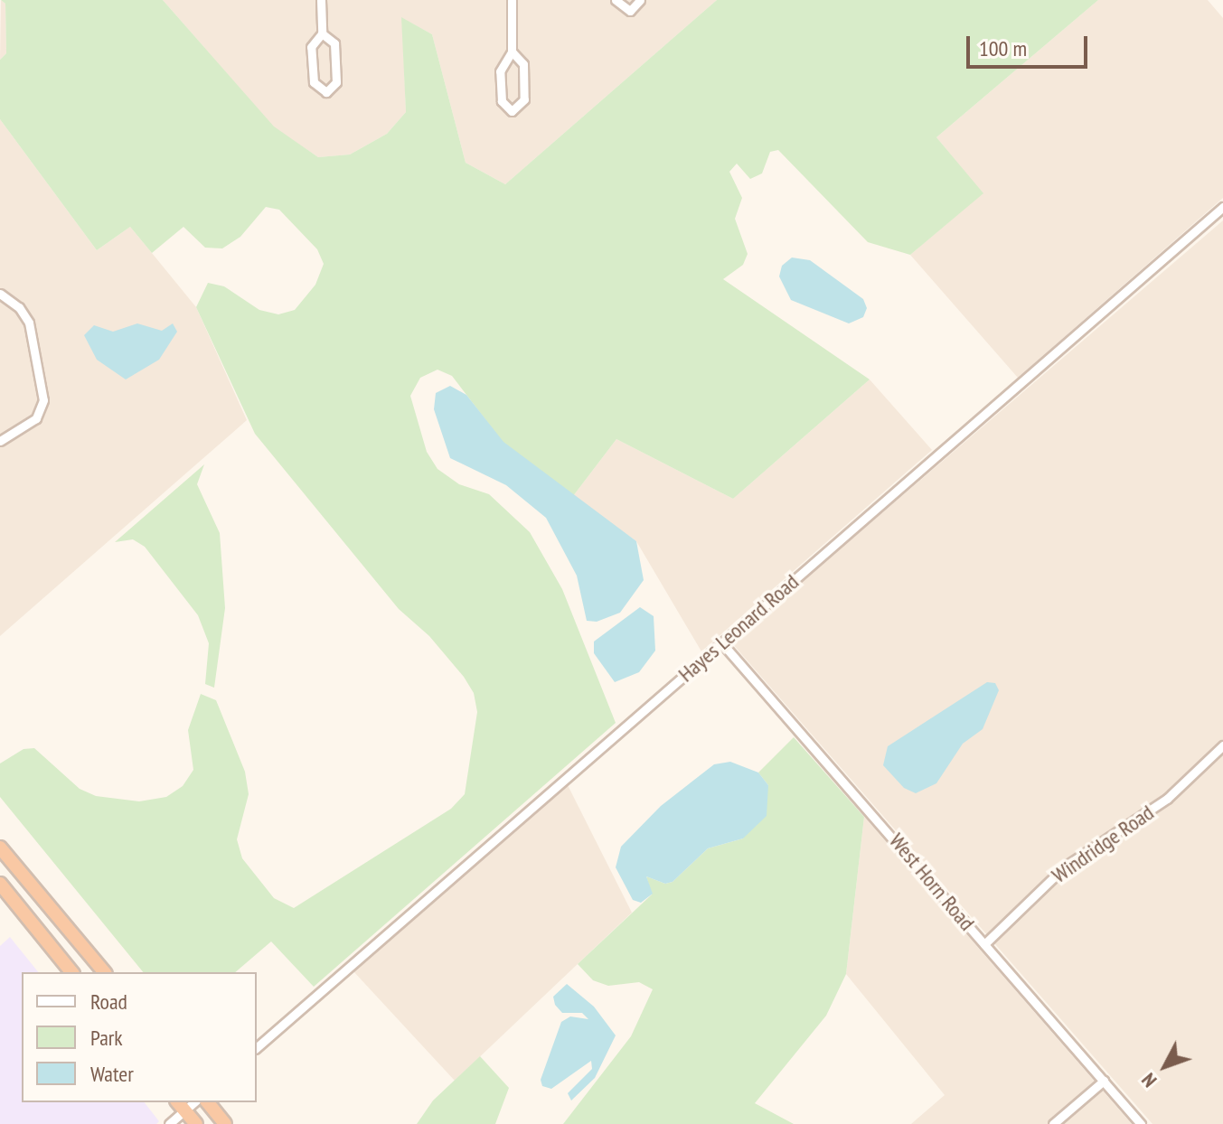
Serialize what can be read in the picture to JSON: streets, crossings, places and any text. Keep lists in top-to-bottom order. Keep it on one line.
{"streets":{"street":["Hayes Leonard Road","Windridge Road","West Horn Road"]},"crossings":[["Hayes Leonard Road","West Horn Road"],["Windridge Road","West Horn Road"]],"legend":["Road","Park","Water"],"scale_bar":"100 m","north":"bottom left"}
